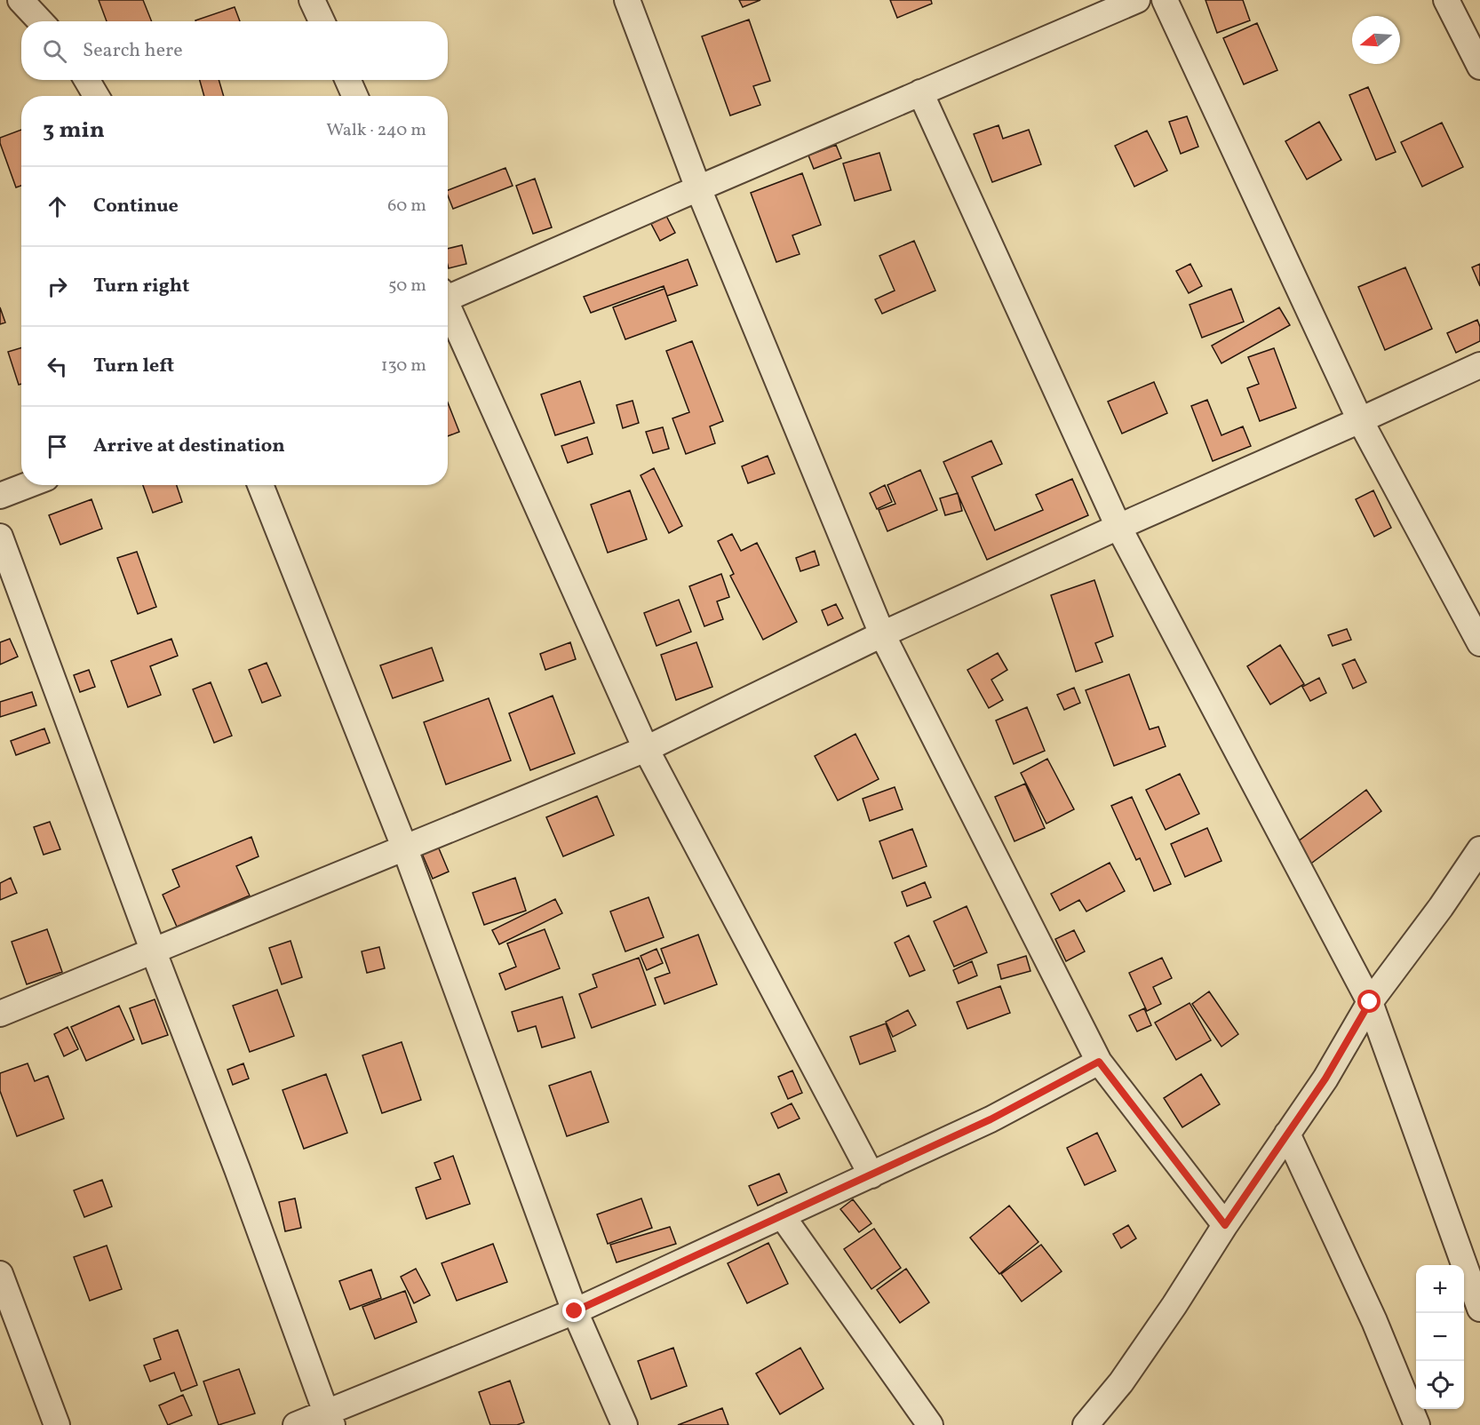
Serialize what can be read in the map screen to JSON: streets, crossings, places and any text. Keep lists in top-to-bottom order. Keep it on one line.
{"north":"left","page":{"search":"Search here","heading":["3 min","Walk · 240 m"],"list":[["Continue","60 m"],["Turn right","50 m"],["Turn left","130 m"],"Arrive at destination"],"map_buttons":["+","−"]}}
